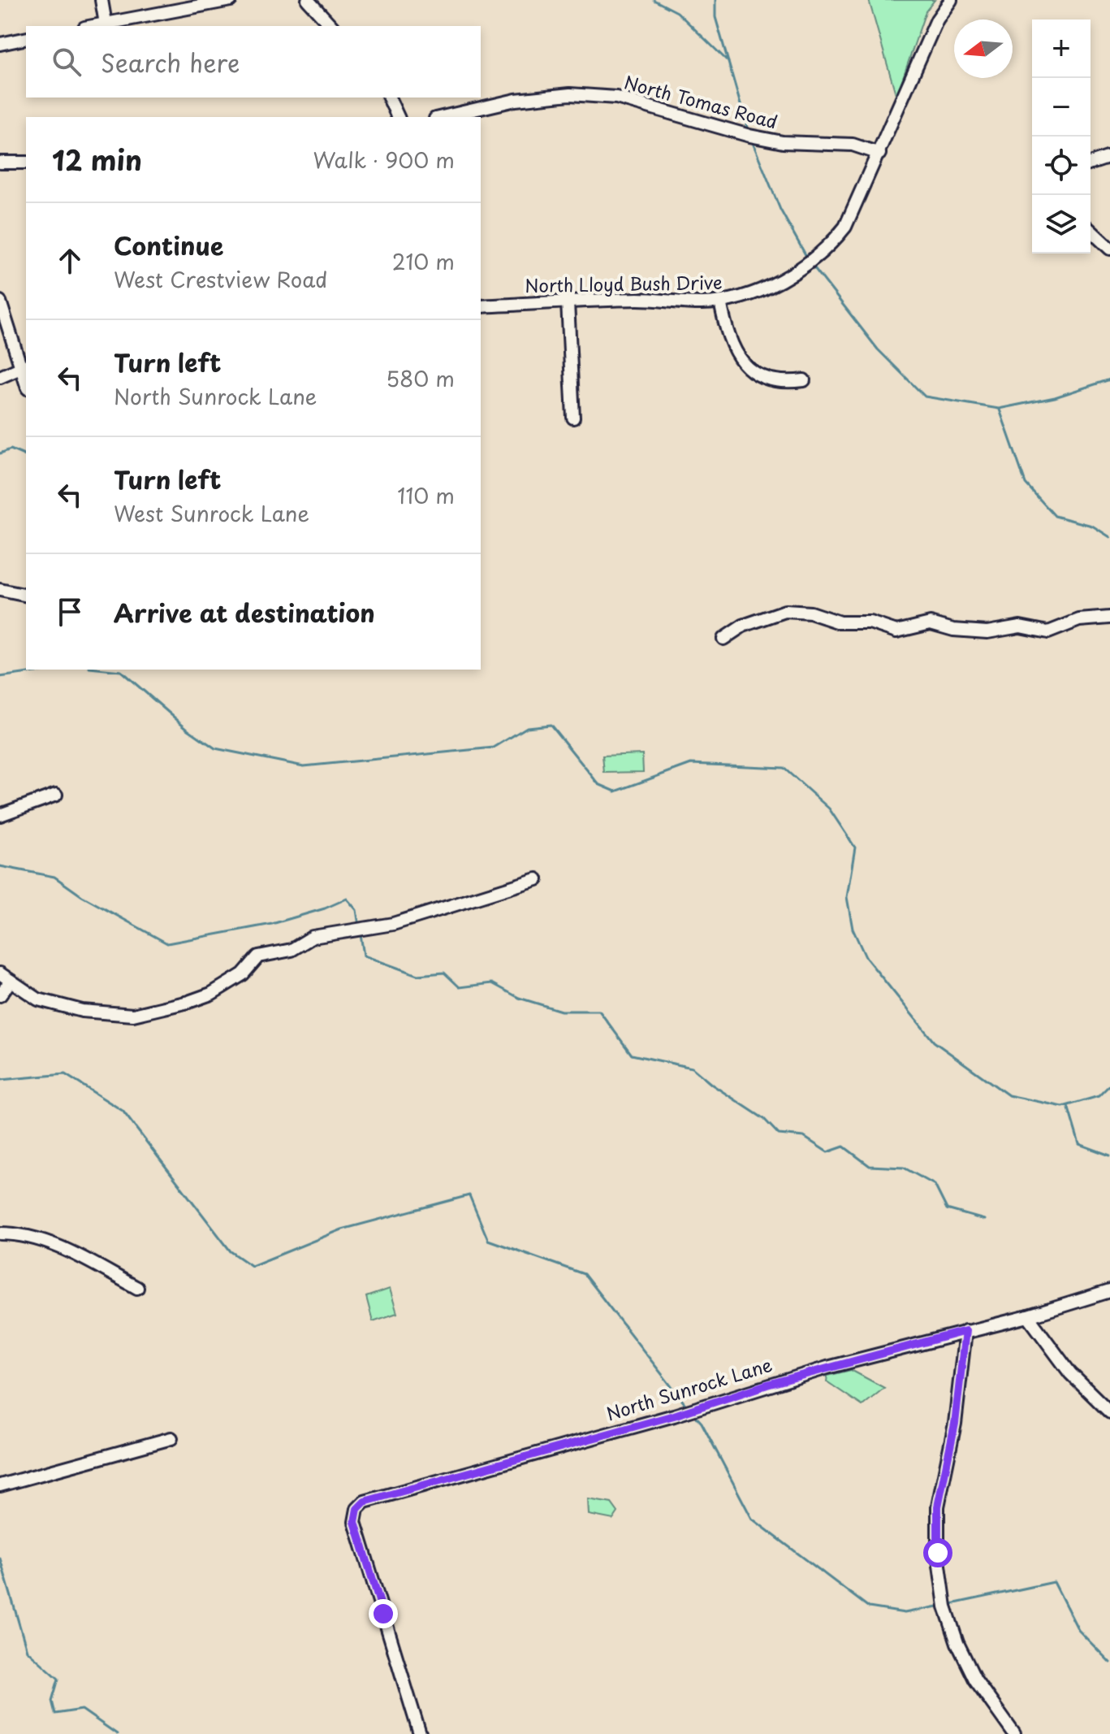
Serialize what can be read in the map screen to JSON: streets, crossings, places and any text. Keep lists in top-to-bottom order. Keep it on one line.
{"streets":{"street":["North Tomas Road","North Lloyd Bush Drive","North Sunrock Lane"]},"crossings":[["North Tomas Road","North Lloyd Bush Drive"]],"north":"left","page":{"map_buttons":["+","−"],"search":"Search here","heading":["12 min","Walk · 900 m"],"list":[["Continue","West Crestview Road","210 m"],["Turn left","North Sunrock Lane","580 m"],["Turn left","West Sunrock Lane","110 m"],"Arrive at destination"]}}
